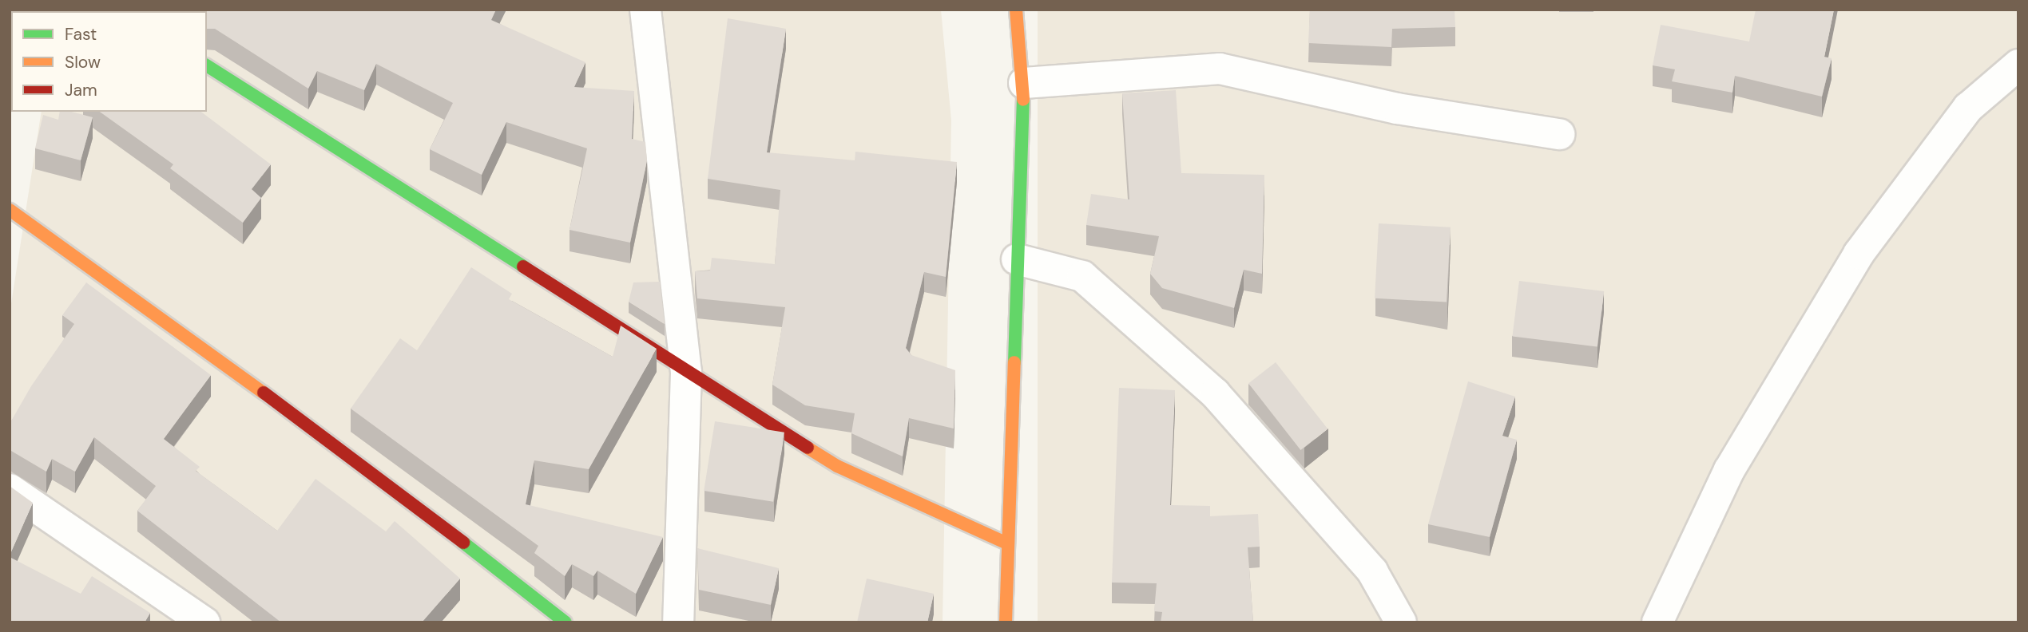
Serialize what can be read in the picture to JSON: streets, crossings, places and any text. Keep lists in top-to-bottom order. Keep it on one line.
{"legend":["Fast","Slow","Jam"]}
